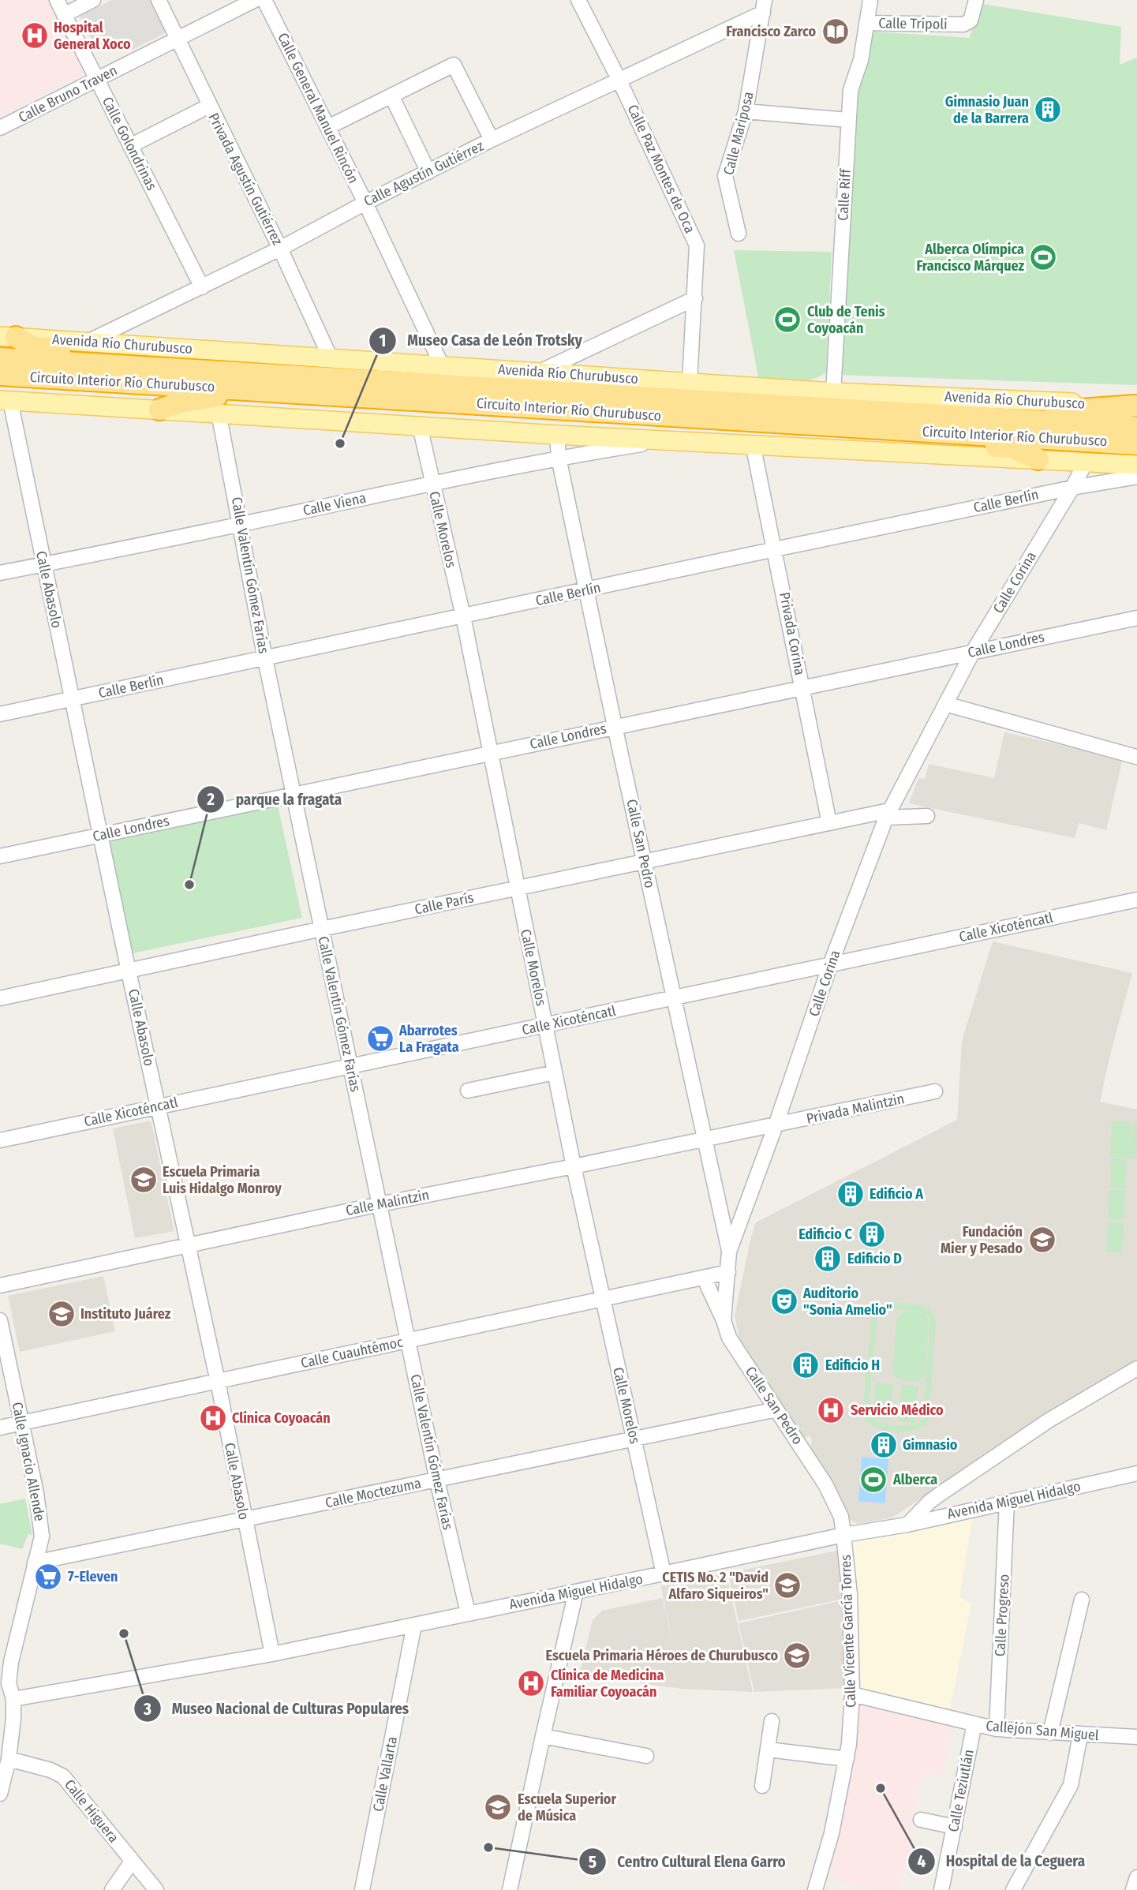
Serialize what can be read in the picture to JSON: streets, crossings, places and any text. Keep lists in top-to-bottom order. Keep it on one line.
{"streets":{"highway":["Circuito Interior Río Churubusco"],"main road":["Avenida Río Churubusco"],"street":["Calle Trípoli","Calle Bruno Traven","Calle General Manuel Rincón","Calle Mariposa","Calle Golondrinas","Calle Paz Montes de Oca","Calle Agustín Gutiérrez","Privada Agustín Gutiérrez","Calle Riff","Calle Berlín","Calle Viena","Calle Morelos","Calle Valentín Gómez Farías","Calle Corina","Calle Abasolo","Privada Corina","Calle Londres","Calle San Pedro","Calle París","Calle Xicoténcatl","Privada Malintzin","Calle Malintzin","Calle Cuauhtémoc","Calle Ignacio Allende","Calle Moctezuma","Avenida Miguel Hidalgo","Calle Progreso","Calle Vicente García Torres","Callejón San Miguel","Calle Vallarta","Calle Teziutlán","Calle Higuera"]},"crossings":[["Calle Trípoli","Calle Riff"],["Calle Bruno Traven","Calle Golondrinas"],["Calle Bruno Traven","Privada Agustín Gutiérrez"],["Calle General Manuel Rincón","Calle Agustín Gutiérrez"],["Calle General Manuel Rincón","Avenida Río Churubusco"],["Calle Mariposa","Calle Agustín Gutiérrez"],["Calle Golondrinas","Calle Agustín Gutiérrez"],["Calle Paz Montes de Oca","Calle Agustín Gutiérrez"],["Calle Paz Montes de Oca","Avenida Río Churubusco"],["Calle Agustín Gutiérrez","Privada Agustín Gutiérrez"],["Calle Agustín Gutiérrez","Avenida Río Churubusco"],["Privada Agustín Gutiérrez","Avenida Río Churubusco"],["Calle Riff","Avenida Río Churubusco"],["Calle Berlín","Calle Morelos"],["Calle Berlín","Calle Valentín Gómez Farías"],["Calle Berlín","Calle Corina"],["Calle Berlín","Calle Abasolo"],["Calle Berlín","Privada Corina"],["Calle Berlín","Calle San Pedro"],["Calle Viena","Calle Morelos"],["Calle Viena","Calle Valentín Gómez Farías"],["Calle Viena","Calle Abasolo"],["Calle Viena","Calle San Pedro"],["Calle Morelos","Calle Londres"],["Calle Morelos","Calle París"],["Calle Morelos","Calle Xicoténcatl"],["Calle Morelos","Calle Malintzin"],["Calle Morelos","Calle Cuauhtémoc"],["Calle Morelos","Calle Moctezuma"],["Calle Morelos","Avenida Miguel Hidalgo"],["Calle Valentín Gómez Farías","Calle Londres"],["Calle Valentín Gómez Farías","Calle París"],["Calle Valentín Gómez Farías","Calle Xicoténcatl"],["Calle Valentín Gómez Farías","Calle Malintzin"],["Calle Valentín Gómez Farías","Calle Cuauhtémoc"],["Calle Valentín Gómez Farías","Calle Moctezuma"],["Calle Valentín Gómez Farías","Avenida Miguel Hidalgo"],["Calle Corina","Calle Londres"],["Calle Corina","Calle San Pedro"],["Calle Corina","Calle París"],["Calle Corina","Calle Xicoténcatl"],["Calle Corina","Privada Malintzin"],["Calle Corina","Calle Malintzin"],["Calle Corina","Calle Cuauhtémoc"],["Calle Abasolo","Calle Londres"],["Calle Abasolo","Calle París"],["Calle Abasolo","Calle Xicoténcatl"],["Calle Abasolo","Calle Malintzin"],["Calle Abasolo","Calle Cuauhtémoc"],["Calle Abasolo","Calle Moctezuma"],["Calle Abasolo","Avenida Miguel Hidalgo"],["Privada Corina","Calle Londres"],["Privada Corina","Calle París"],["Calle Londres","Calle San Pedro"],["Calle San Pedro","Calle París"],["Calle San Pedro","Calle Xicoténcatl"],["Calle San Pedro","Calle Malintzin"],["Calle San Pedro","Calle Cuauhtémoc"],["Calle San Pedro","Calle Moctezuma"],["Calle San Pedro","Avenida Miguel Hidalgo"],["Calle San Pedro","Calle Vicente García Torres"],["Privada Malintzin","Calle Malintzin"],["Calle Cuauhtémoc","Calle Ignacio Allende"],["Calle Ignacio Allende","Calle Moctezuma"],["Calle Ignacio Allende","Avenida Miguel Hidalgo"],["Calle Ignacio Allende","Calle Higuera"],["Avenida Miguel Hidalgo","Calle Progreso"],["Avenida Miguel Hidalgo","Calle Vicente García Torres"],["Avenida Miguel Hidalgo","Calle Vallarta"],["Calle Progreso","Callejón San Miguel"],["Calle Vicente García Torres","Callejón San Miguel"],["Callejón San Miguel","Calle Teziutlán"]],"places":{"library":["Francisco Zarco"],"hospital":["Hospital General Xoco","Servicio Médico","Clínica Coyoacán","Clínica de Medicina Familiar Coyoacán"],"building":["Gimnasio Juan de la Barrera","Edificio A","Edificio C","Edificio D","Edificio H","Gimnasio"],"sports":["Alberca Olímpica Francisco Márquez","Club de Tenis Coyoacán","Alberca"],"other":["Museo Casa de León Trotsky","parque la fragata","Museo Nacional de Culturas Populares","Hospital de la Ceguera","Centro Cultural Elena Garro"],"supermarket":["Abarrotes La Fragata","7-Eleven"],"school or university":["Escuela Primaria Luis Hidalgo Monroy","Fundación Mier y Pesado","Instituto Juárez","CETIS No. 2 \"David Alfaro Siqueiros\"","Escuela Primaria Héroes de Churubusco","Escuela Superior de Música"],"theatre":["Auditorio \"Sonia Amelio\""]}}
